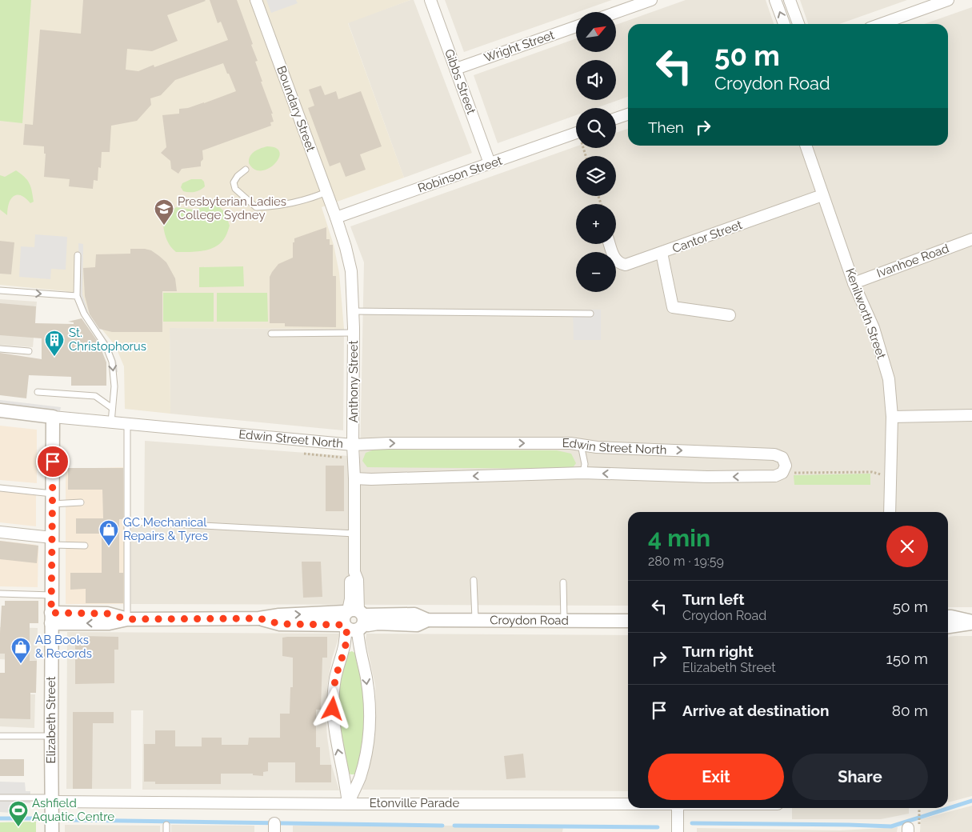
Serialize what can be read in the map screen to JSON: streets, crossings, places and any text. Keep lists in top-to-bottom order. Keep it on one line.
{"streets":{"street":["Wright Street","Gibbs Street","Boundary Street","Robinson Street","Cantor Street","Ivanhoe Road","Kenilworth Street","Anthony Street","Edwin Street North","Croydon Road","Elizabeth Street","Etonville Parade"]},"crossings":[["Wright Street","Gibbs Street"],["Gibbs Street","Robinson Street"],["Boundary Street","Robinson Street"],["Boundary Street","Anthony Street"],["Robinson Street","Anthony Street"],["Cantor Street","Kenilworth Street"],["Ivanhoe Road","Kenilworth Street"],["Anthony Street","Edwin Street North"],["Anthony Street","Croydon Road"],["Anthony Street","Etonville Parade"],["Edwin Street North","Elizabeth Street"],["Croydon Road","Elizabeth Street"],["Elizabeth Street","Etonville Parade"]],"places":{"school or university":["Presbyterian Ladies College Sydney"],"building":["St. Christophorus"],"shop":["GC Mechanical Repairs & Tyres","AB Books & Records"],"sports":["Ashfield Aquatic Centre"]},"north":"top right","page":{"map_buttons":["+","−"],"turn":["50 m","Croydon Road"],"then":"Then","heading":["4 min","280 m · 19:59"],"list":[{"name":"Turn left","note":"Croydon Road","value":"50 m"},{"name":"Turn right","note":"Elizabeth Street","value":"150 m"},{"name":"Arrive at destination","value":"80 m"}],"buttons":["Exit","Share"]}}
